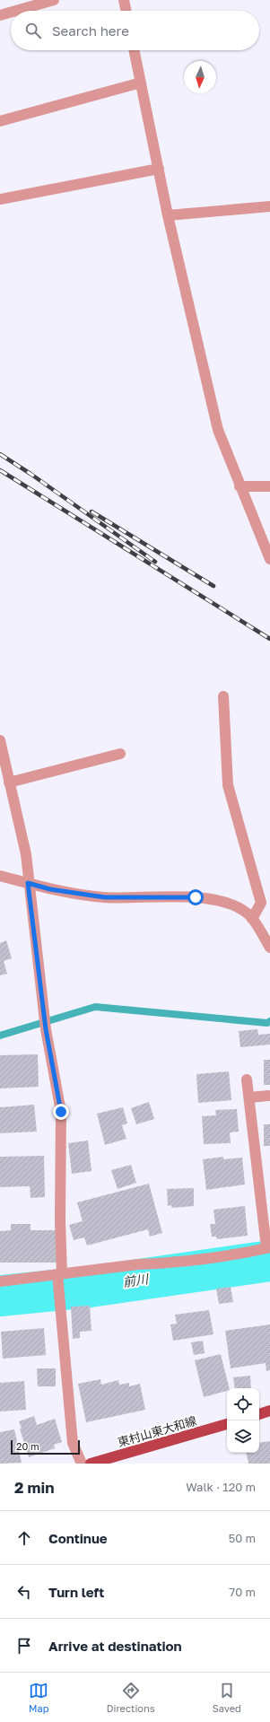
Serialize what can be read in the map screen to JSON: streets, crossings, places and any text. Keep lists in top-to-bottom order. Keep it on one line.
{"streets":{"main road":["東村山東大和線"]},"water":["前川"],"scale_bar":"20 m","north":"bottom","page":{"search":"Search here","scale":"20 m","heading":["2 min","Walk · 120 m"],"list":[["Continue","50 m"],["Turn left","70 m"],"Arrive at destination"],"nav":["Map","Directions","Saved"]}}
